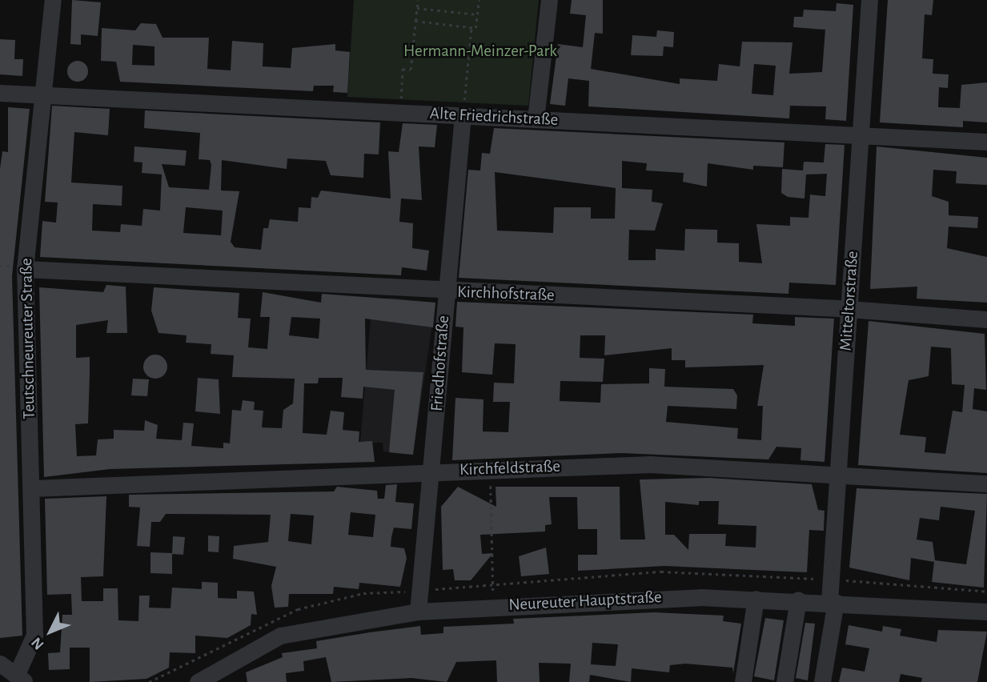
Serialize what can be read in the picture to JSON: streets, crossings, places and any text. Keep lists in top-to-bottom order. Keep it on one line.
{"streets":{"street":["Alte Friedrichstraße","Kirchhofstraße","Mitteltorstraße","Teutschneureuter Straße","Friedhofstraße","Kirchfeldstraße","Neureuter Hauptstraße"]},"crossings":[["Alte Friedrichstraße","Mitteltorstraße"],["Alte Friedrichstraße","Teutschneureuter Straße"],["Alte Friedrichstraße","Friedhofstraße"],["Kirchhofstraße","Mitteltorstraße"],["Kirchhofstraße","Teutschneureuter Straße"],["Kirchhofstraße","Friedhofstraße"],["Mitteltorstraße","Kirchfeldstraße"],["Mitteltorstraße","Neureuter Hauptstraße"],["Teutschneureuter Straße","Kirchfeldstraße"],["Friedhofstraße","Kirchfeldstraße"],["Friedhofstraße","Neureuter Hauptstraße"]],"parks":["Hermann-Meinzer-Park"],"north":"bottom left"}
